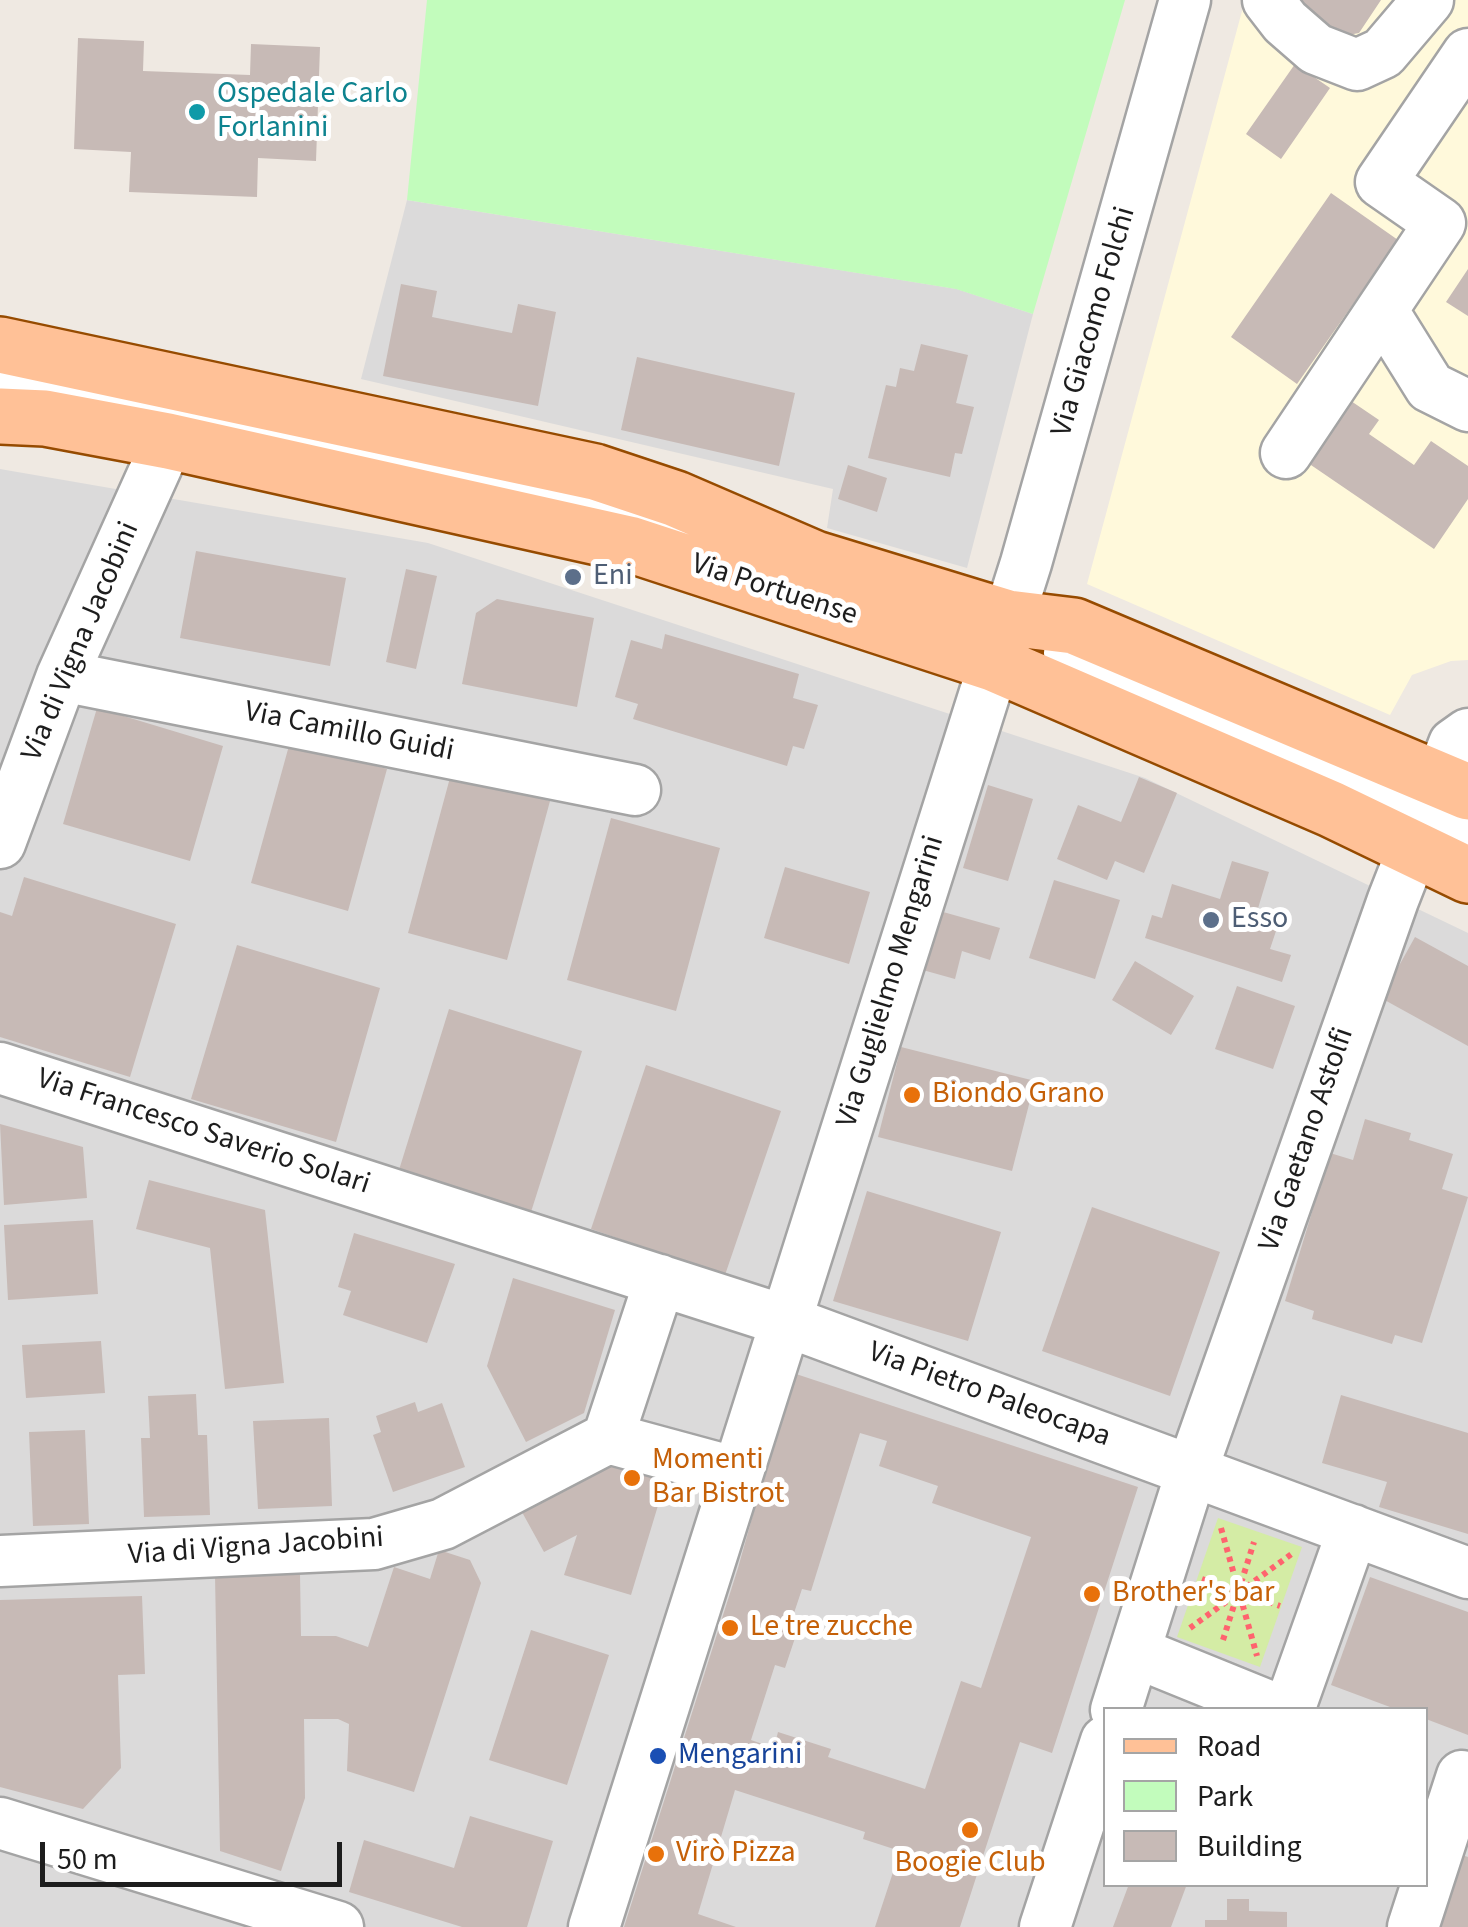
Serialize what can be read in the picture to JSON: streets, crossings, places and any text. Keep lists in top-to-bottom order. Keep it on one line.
{"streets":{"main road":["Via Portuense"],"street":["Via Giacomo Folchi","Via di Vigna Jacobini","Via Camillo Guidi","Via Guglielmo Mengarini","Via Francesco Saverio Solari","Via Gaetano Astolfi","Via Pietro Paleocapa"]},"crossings":[["Via Giacomo Folchi","Via Portuense"],["Via Giacomo Folchi","Via Guglielmo Mengarini"],["Via Portuense","Via di Vigna Jacobini"],["Via Portuense","Via Guglielmo Mengarini"],["Via Portuense","Via Gaetano Astolfi"],["Via di Vigna Jacobini","Via Camillo Guidi"],["Via Guglielmo Mengarini","Via Francesco Saverio Solari"],["Via Guglielmo Mengarini","Via Pietro Paleocapa"],["Via Francesco Saverio Solari","Via Pietro Paleocapa"],["Via Gaetano Astolfi","Via Pietro Paleocapa"]],"places":["Ospedale Carlo Forlanini","Eni","Esso","Biondo Grano","Momenti Bar Bistrot","Brother's bar","Le tre zucche","Mengarini","Boogie Club","Virò Pizza"],"legend":["Road","Park","Building"],"scale_bar":"50 m"}
